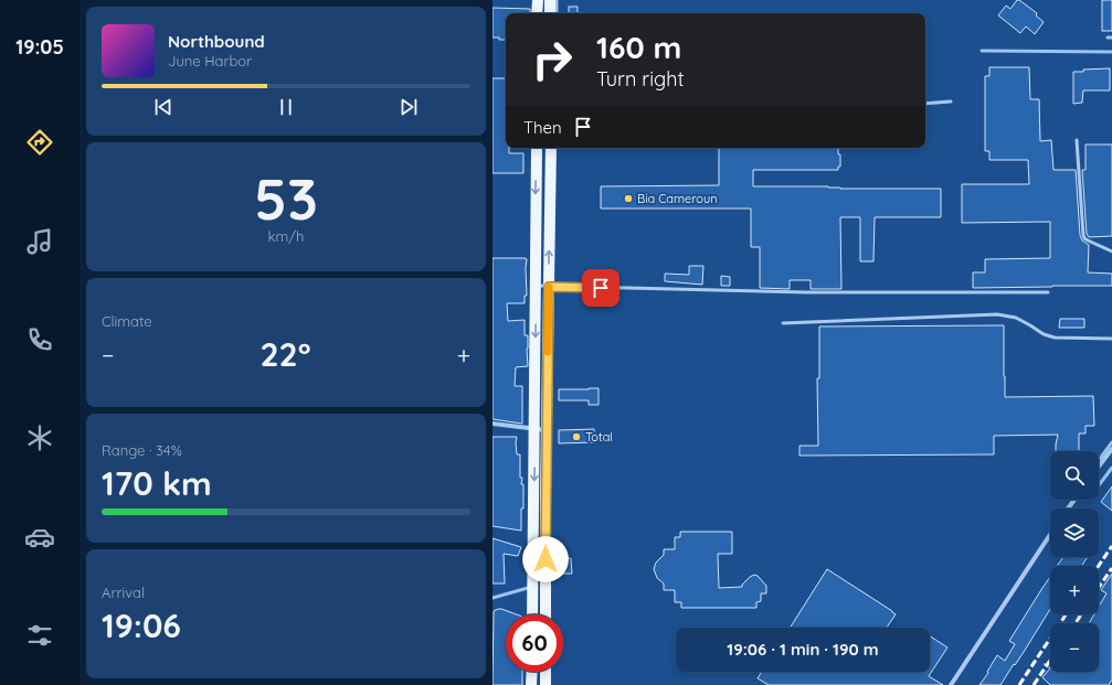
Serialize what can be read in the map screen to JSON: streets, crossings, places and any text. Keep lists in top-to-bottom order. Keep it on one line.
{"places":["Bia Cameroun","Total"],"page":{"tabs":"19:05","turn":["160 m","Turn right"],"song":["Northbound","June Harbor"],"then":"Then","tile":[["53","km/h"],"Climate",["Range · 34%","170 km"],["Arrival","19:06"]],"heat":["−","22°","+"],"map_buttons":["+","−"],"limit":"60","trip":"19:06 · 1 min · 190 m"}}
